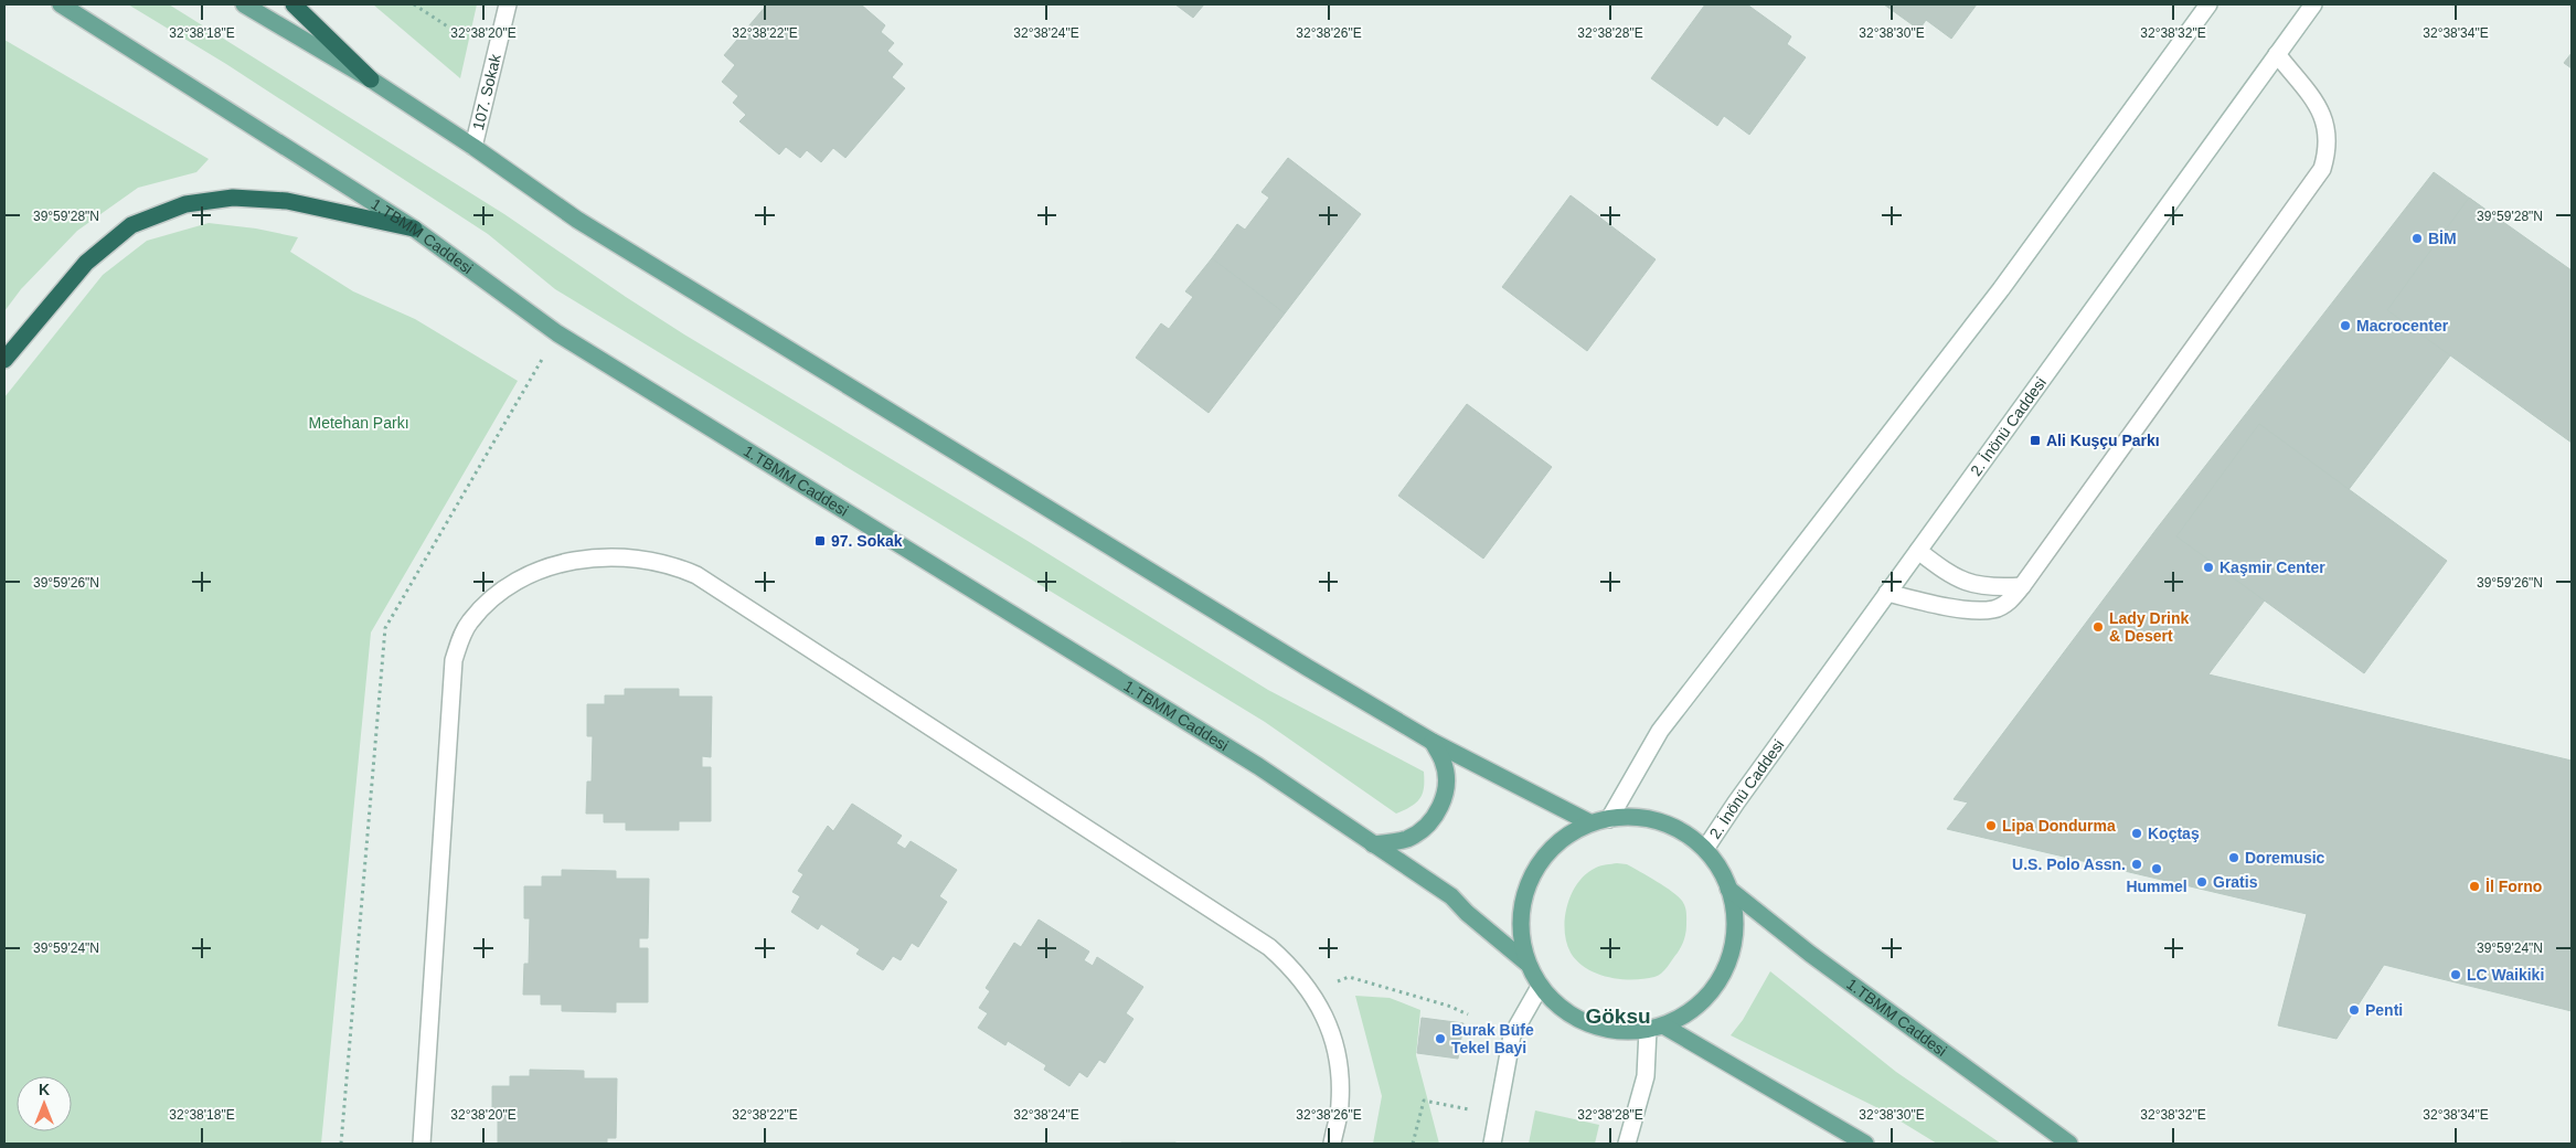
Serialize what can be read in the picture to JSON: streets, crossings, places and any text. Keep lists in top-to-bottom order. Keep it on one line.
{"streets":{"main road":["107. Sokak","1.TBMM Caddesi","2. İnönü Caddesi"]},"districts":["Göksu"],"parks":["Metehan Parkı"],"places":{"other":["BİM","Macrocenter","Kaşmir Center","Lady Drink & Desert","Lipa Dondurma","Koçtaş","Doremusic","U.S. Polo Assn.","Hummel","Gratis","İl Forno","LC Waikiki","Penti","Burak Büfe Tekel Bayi"],"transit":["Ali Kuşçu Parkı","97. Sokak"]},"north":"top","coordinates":["32°38'18\"E","32°38'20\"E","32°38'22\"E","32°38'24\"E","32°38'26\"E","32°38'28\"E","32°38'30\"E","32°38'32\"E","32°38'34\"E","39°59'28\"N","39°59'26\"N","39°59'24\"N"]}
